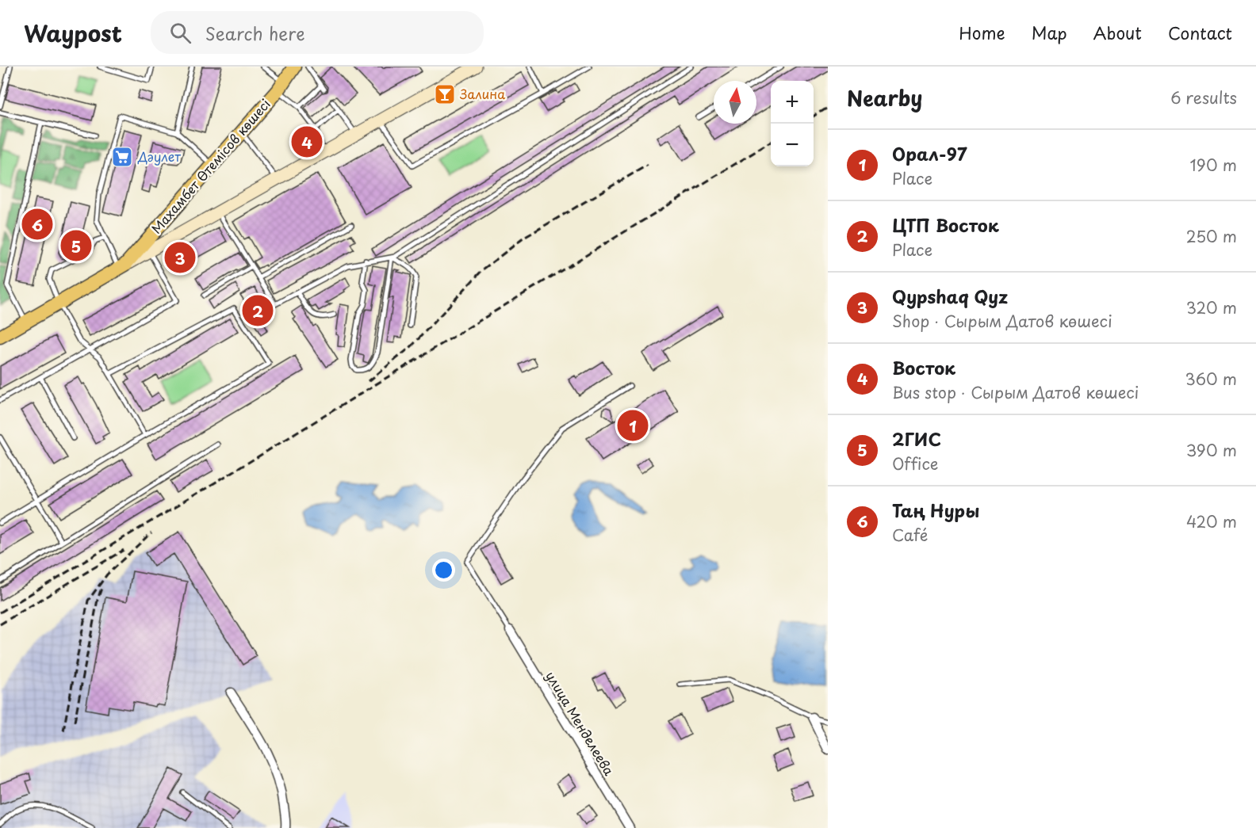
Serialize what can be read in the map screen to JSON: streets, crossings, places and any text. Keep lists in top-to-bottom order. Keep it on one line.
{"streets":{"main road":["Махамбет Өтемісов көшесі"],"street":["улица Менделеева"]},"places":{"bar":["Залина"],"supermarket":["Дәулет"]},"north":"top","page":{"header":"Waypost","search":"Search here","nav":["Home","Map","About","Contact"],"heading":["Nearby","6 results"],"map_buttons":["+","−"],"pins":["4","6","5","3","2","1"],"list":[{"mark":"1","name":"Орал-97","note":"Place","value":"190 m"},{"mark":"2","name":"ЦТП Восток","note":"Place","value":"250 m"},{"mark":"3","name":"Qypshaq Qyz","note":"Shop · Сырым Датов көшесі","value":"320 m"},{"mark":"4","name":"Восток","note":"Bus stop · Сырым Датов көшесі","value":"360 m"},{"mark":"5","name":"2ГИС","note":"Office","value":"390 m"},{"mark":"6","name":"Таң Нуры","note":"Café","value":"420 m"}]}}
